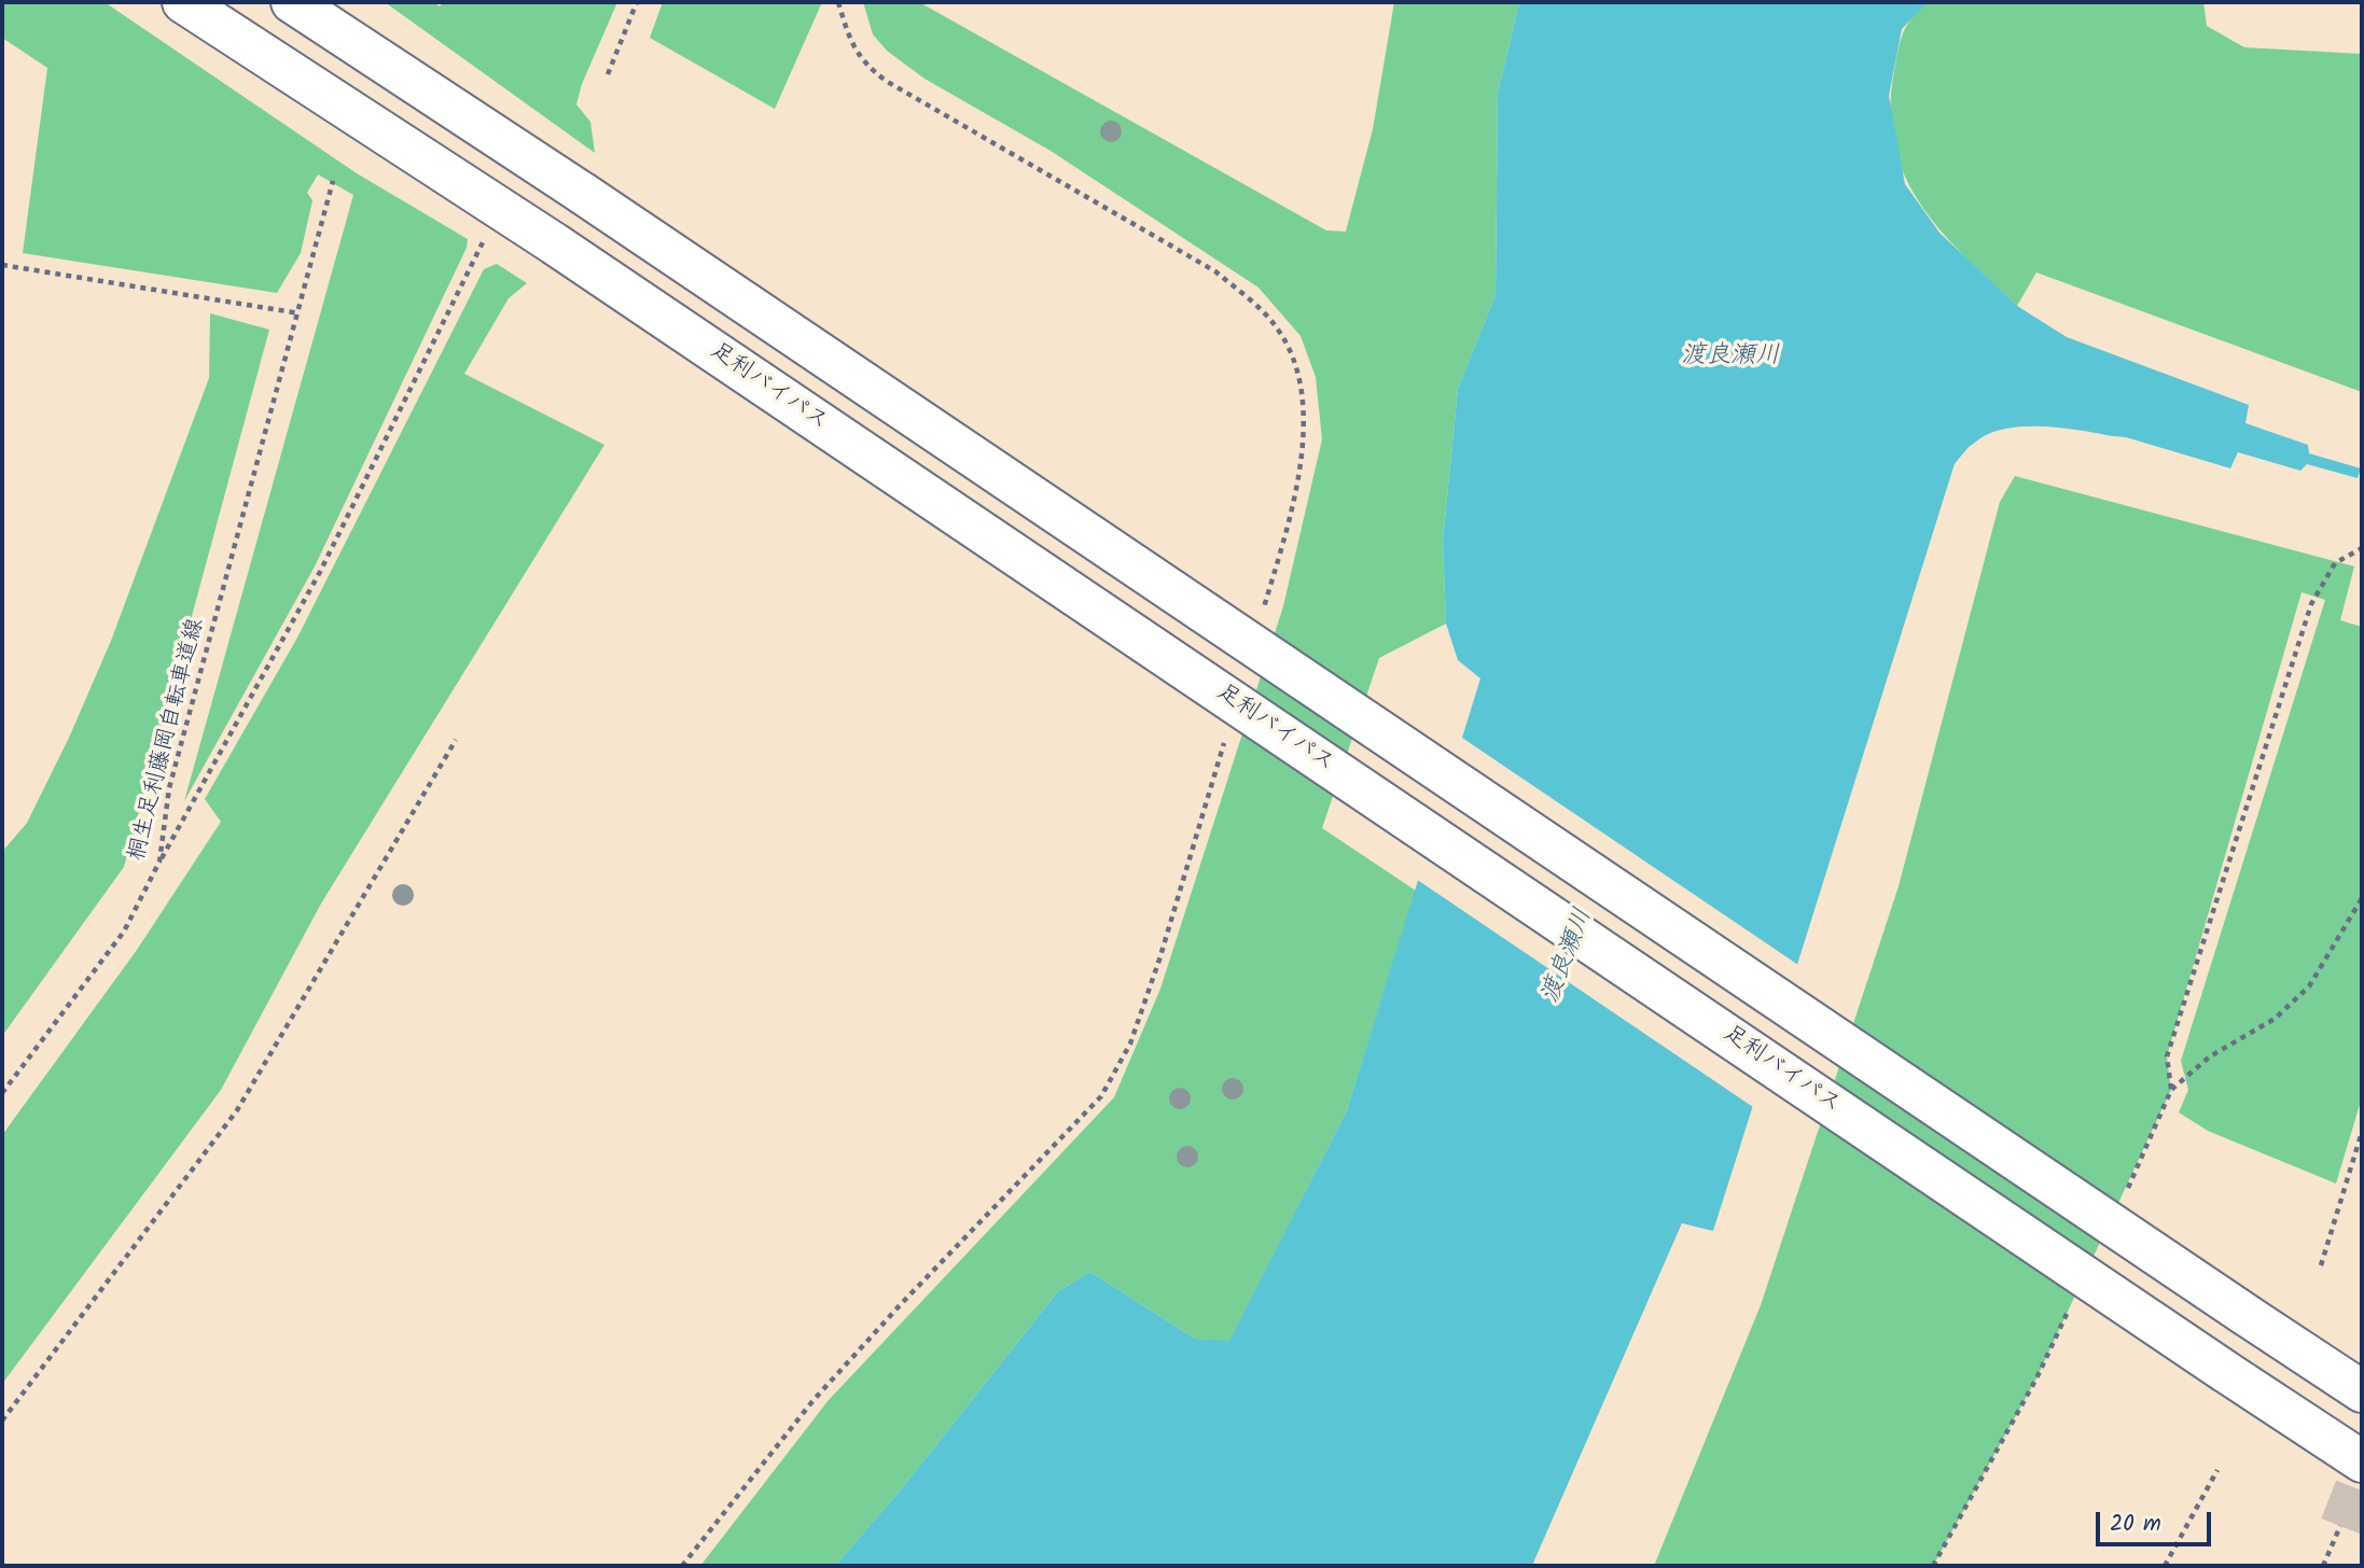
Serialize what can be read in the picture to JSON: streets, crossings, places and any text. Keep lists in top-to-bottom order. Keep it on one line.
{"streets":{"highway":["足利バイパス"],"path":["桐生足利藤岡自転車道線"]},"water":["渡良瀬川"],"scale_bar":"20 m"}
